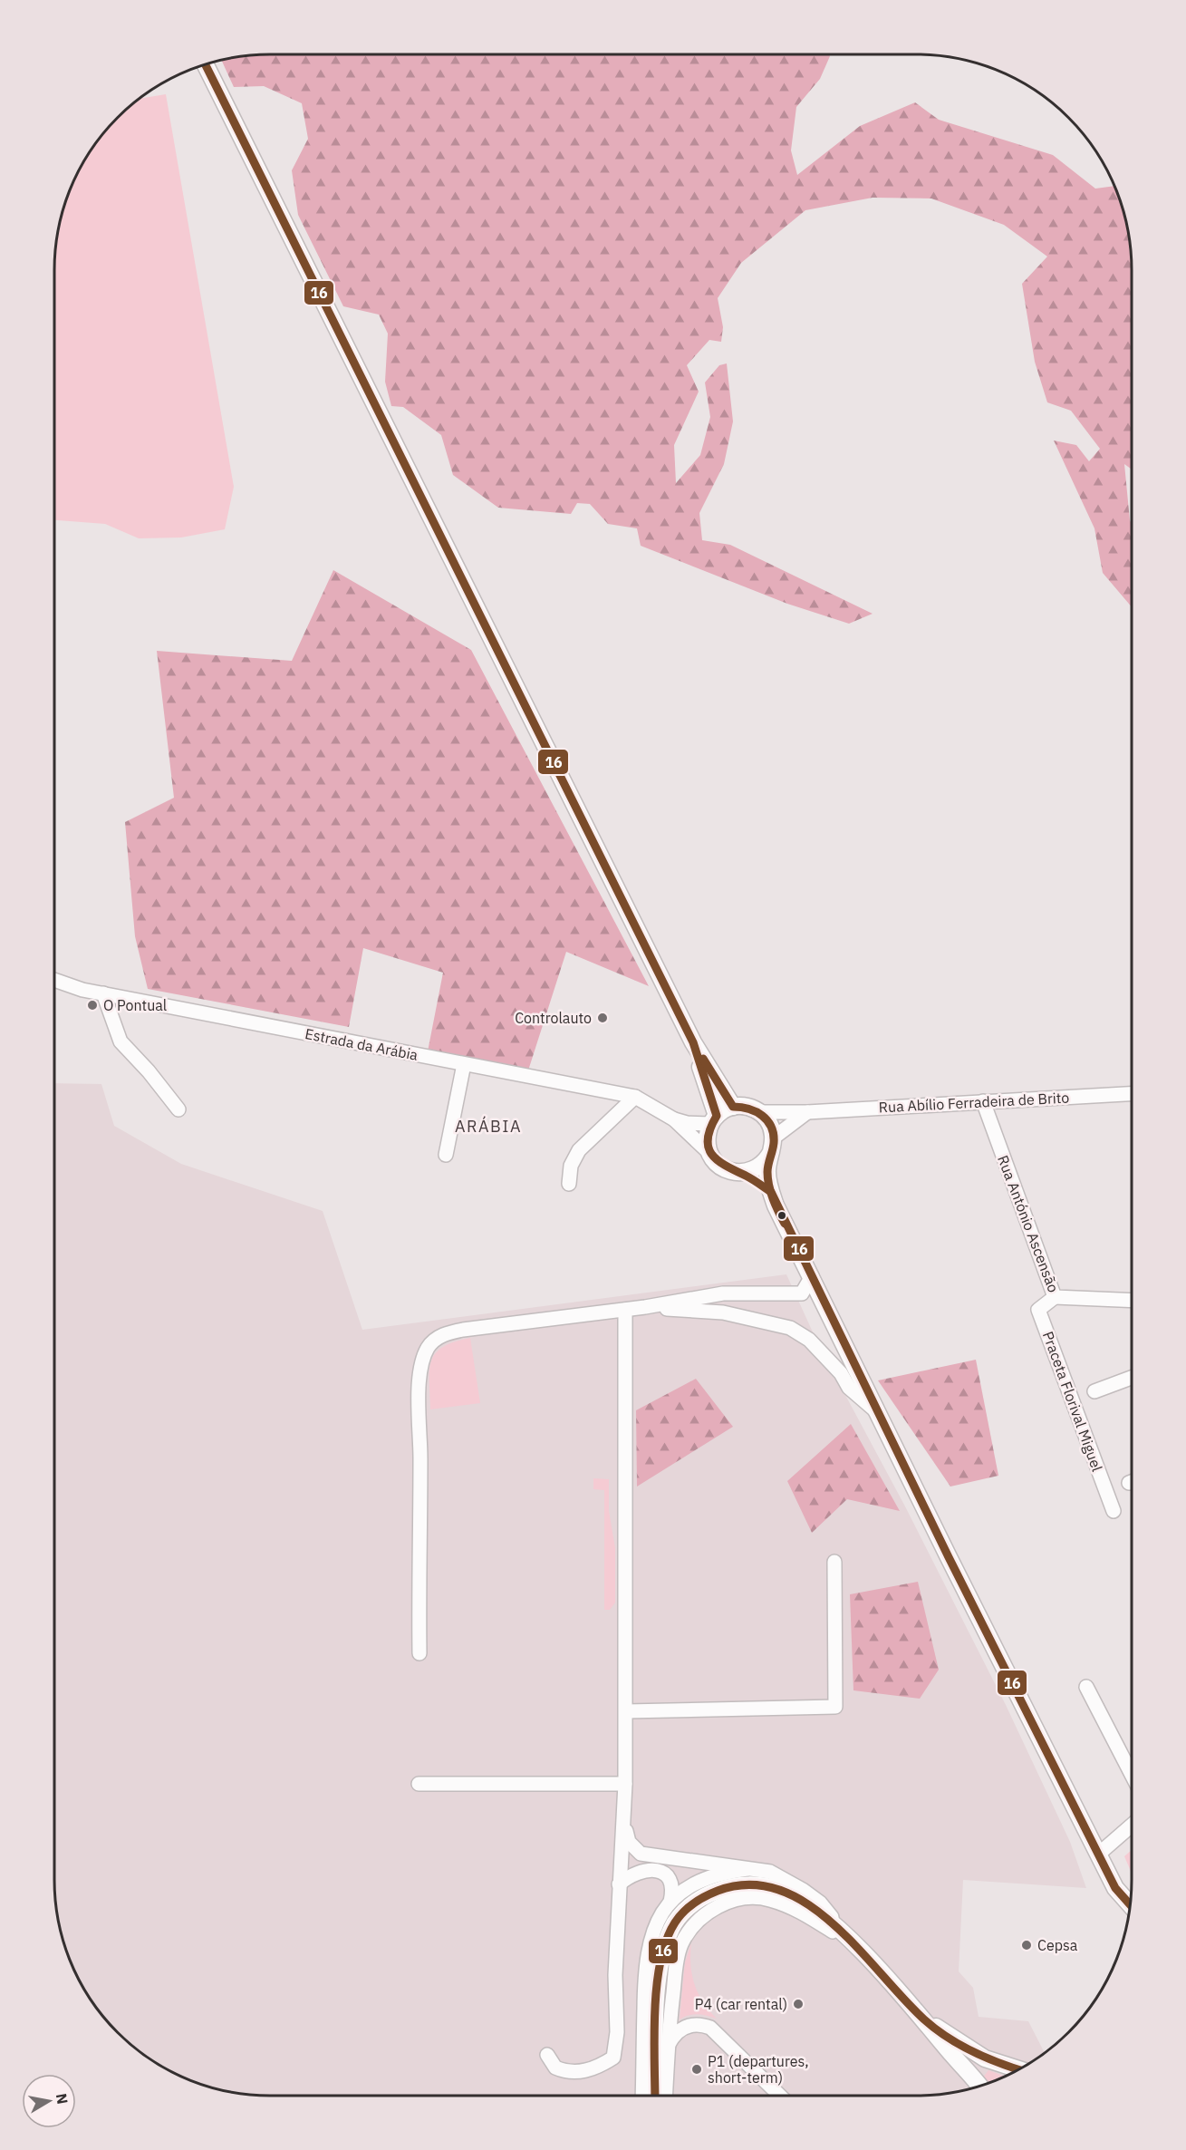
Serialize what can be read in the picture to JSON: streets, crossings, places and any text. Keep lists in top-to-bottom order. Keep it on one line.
{"streets":{"street":["Estrada da Arábia","Rua Abílio Ferradeira de Brito","Rua António Ascensão","Praceta Florival Miguel"]},"crossings":[["Rua Abílio Ferradeira de Brito","Rua António Ascensão"],["Rua António Ascensão","Praceta Florival Miguel"]],"districts":["ARÁBIA"],"places":["O Pontual","Controlauto","Cepsa","P4 (car rental)","P1 (departures, short-term)"],"lines":["transit line 16"],"north":"right"}
